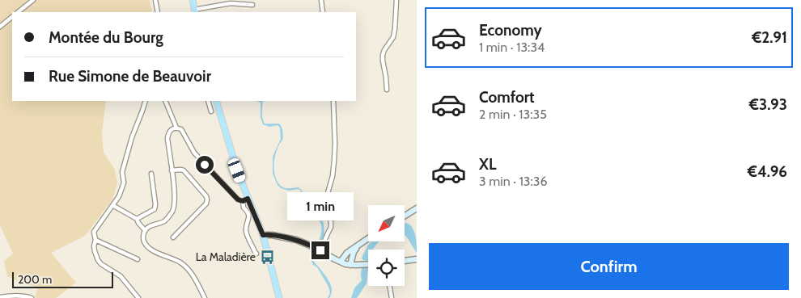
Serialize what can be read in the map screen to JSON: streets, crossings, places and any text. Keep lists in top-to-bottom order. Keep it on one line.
{"places":{"bus stop":["La Maladière"]},"scale_bar":"200 m","north":"bottom left","page":{"list":[{"name":"Economy","note":"1 min · 13:34","value":"€2.91"},{"name":"Comfort","note":"2 min · 13:35","value":"€3.93"},{"name":"XL","note":"3 min · 13:36","value":"€4.96"}],"banner":["Montée du Bourg","Rue Simone de Beauvoir"],"bubble":"1 min","buttons":"Confirm","scale":"200 m"}}
